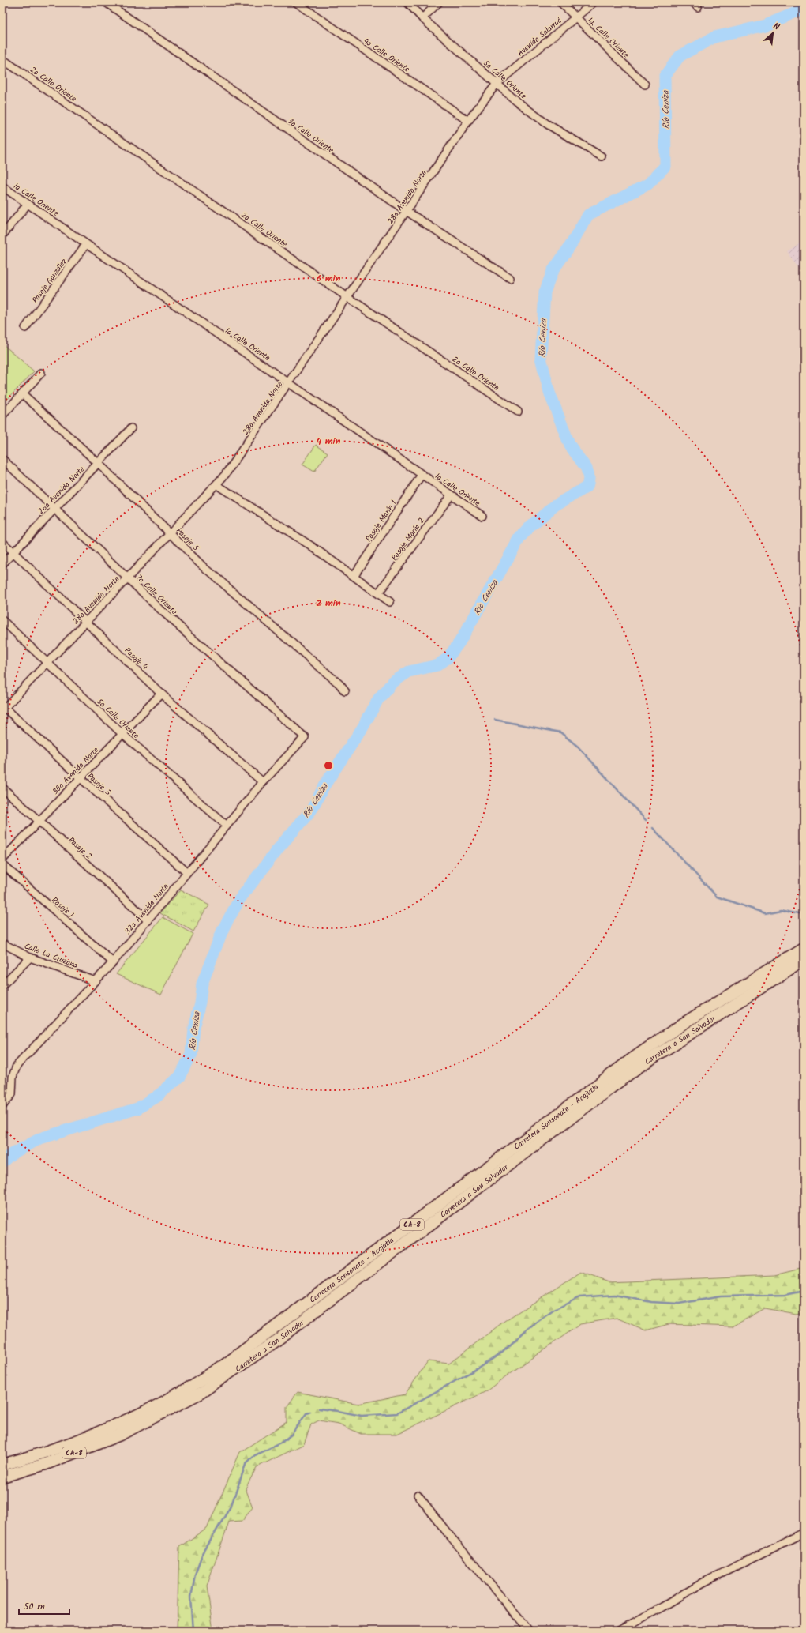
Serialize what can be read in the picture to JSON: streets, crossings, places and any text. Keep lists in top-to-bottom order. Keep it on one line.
{"streets":{"highway":["Carretera a San Salvador","Carretera Sonsonate - Acajutla","CA-8"],"street":["Avenida Salarrué","1a. Calle Oriente","4a Calle Oriente","5a Calle Oriente","2a Calle Oriente","3a Calle Oriente","28a Avenida Norte","1a Calle Oriente","Pasaje González","26a Avenida Norte","Pasaje Marín 1","Pasaje 5","Pasaje Marín 2","7a Calle Oriente","Pasaje 4","30a Avenida Norte","Pasaje 3","Pasaje 2","Pasaje 1","32a Avenida Norte","Calle La Cruzona"]},"crossings":[["Avenida Salarrué","1a. Calle Oriente"],["Avenida Salarrué","5a Calle Oriente"],["Avenida Salarrué","28a Avenida Norte"],["4a Calle Oriente","28a Avenida Norte"],["5a Calle Oriente","28a Avenida Norte"],["5a Calle Oriente","30a Avenida Norte"],["5a Calle Oriente","32a Avenida Norte"],["2a Calle Oriente","28a Avenida Norte"],["3a Calle Oriente","28a Avenida Norte"],["28a Avenida Norte","1a Calle Oriente"],["28a Avenida Norte","Pasaje 5"],["28a Avenida Norte","7a Calle Oriente"],["28a Avenida Norte","Pasaje 4"],["28a Avenida Norte","Pasaje 3"],["1a Calle Oriente","Pasaje González"],["1a Calle Oriente","Pasaje Marín 1"],["1a Calle Oriente","Pasaje Marín 2"],["26a Avenida Norte","Pasaje 5"],["26a Avenida Norte","7a Calle Oriente"],["26a Avenida Norte","Pasaje 4"],["7a Calle Oriente","32a Avenida Norte"],["Pasaje 4","30a Avenida Norte"],["Pasaje 4","32a Avenida Norte"],["30a Avenida Norte","Pasaje 3"],["30a Avenida Norte","Pasaje 2"],["Pasaje 3","32a Avenida Norte"],["Pasaje 2","32a Avenida Norte"],["Pasaje 1","32a Avenida Norte"],["32a Avenida Norte","Calle La Cruzona"]],"water":["Río Ceniza"],"scale_bar":"50 m","north":"top right","rings":["6 min","4 min","2 min"]}
